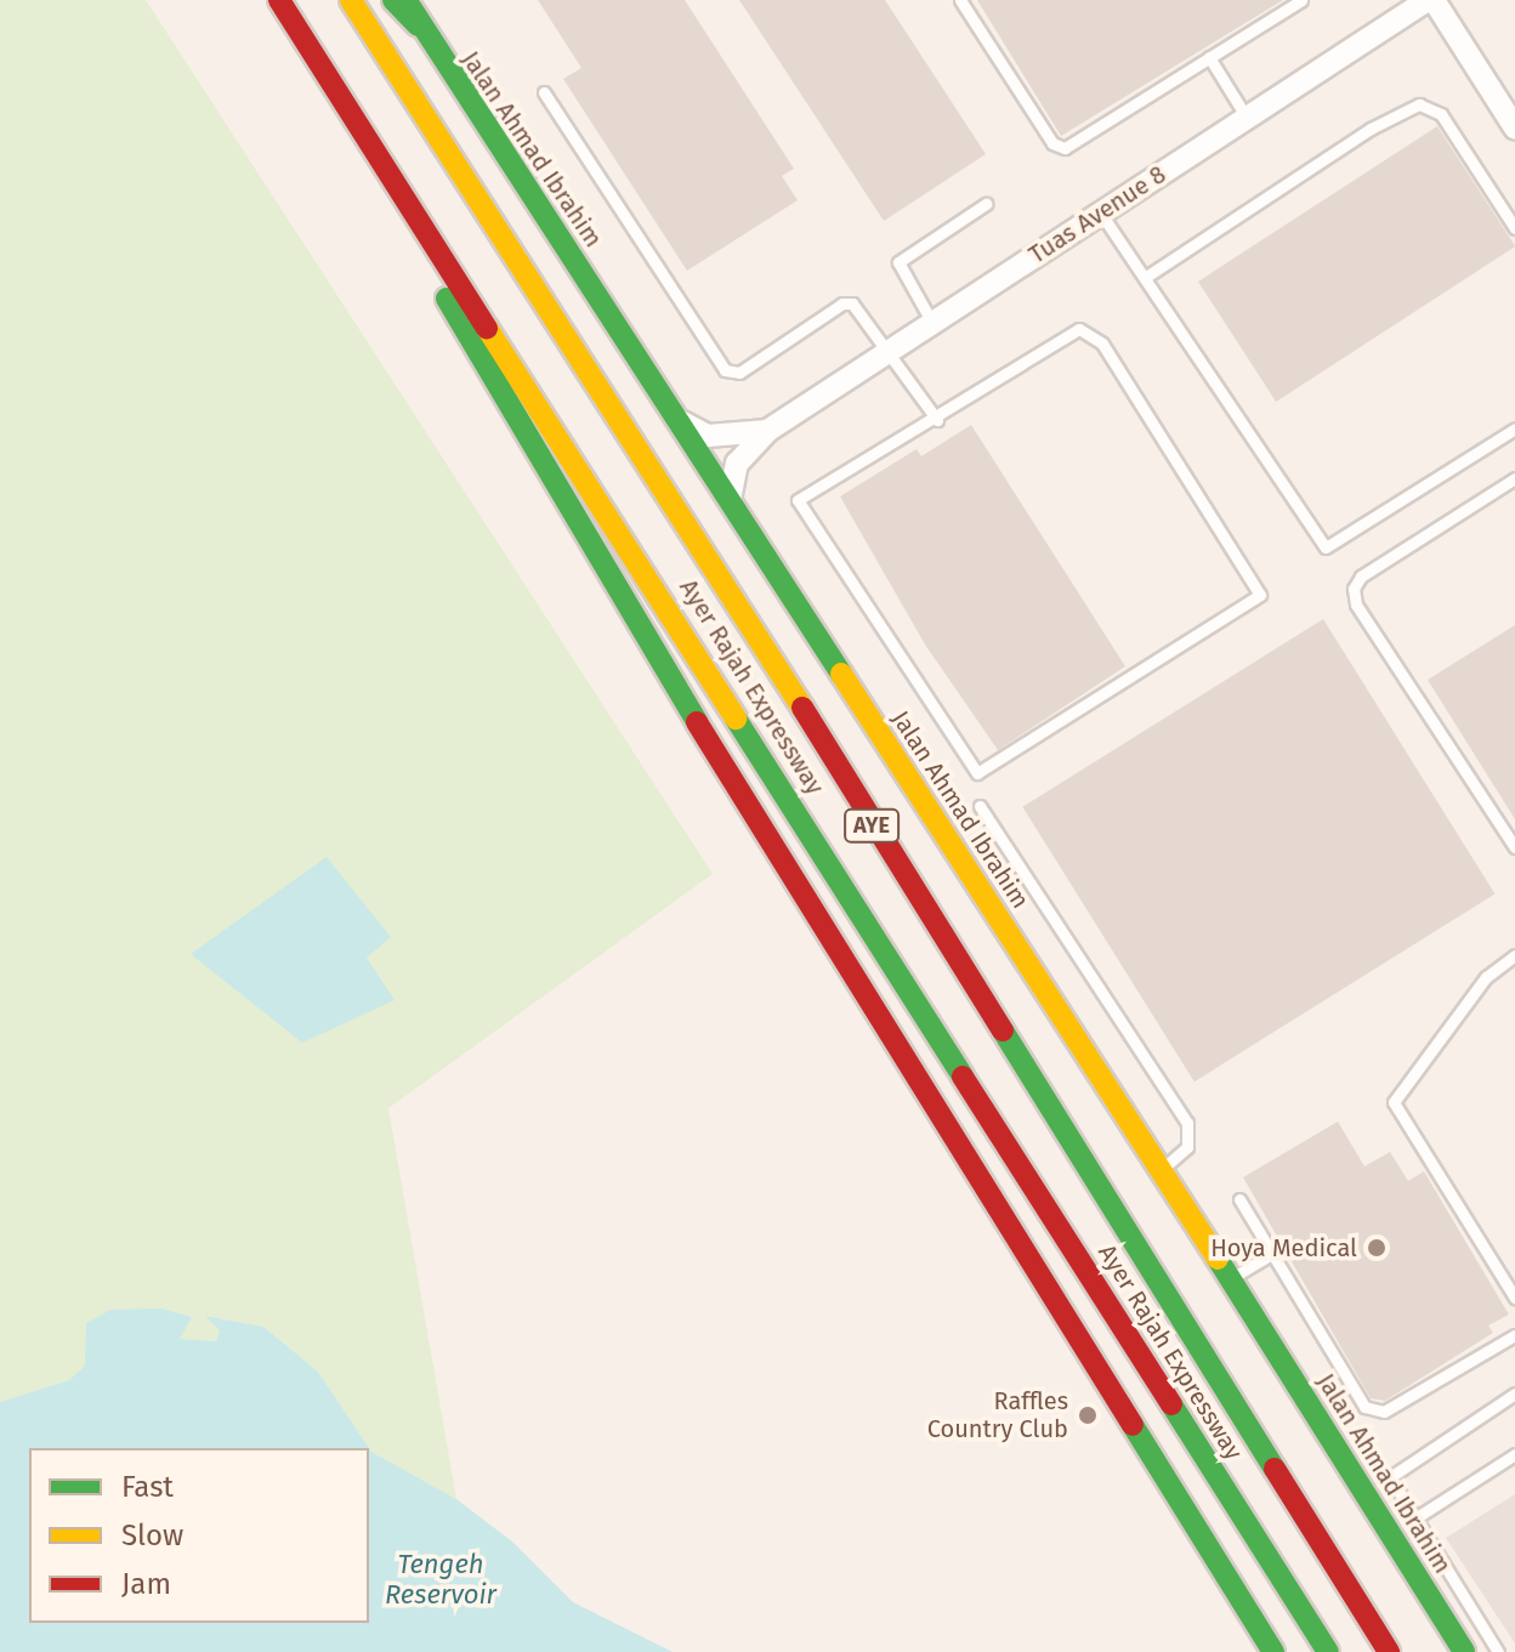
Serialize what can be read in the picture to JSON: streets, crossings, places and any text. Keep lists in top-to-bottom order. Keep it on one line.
{"streets":{"main road":["Jalan Ahmad Ibrahim","Ayer Rajah Expressway","AYE"],"street":["Tuas Avenue 8"]},"crossings":[["Jalan Ahmad Ibrahim","Tuas Avenue 8"]],"water":["Tengeh Reservoir"],"places":["Hoya Medical","Raffles Country Club"],"legend":["Fast","Slow","Jam"]}
